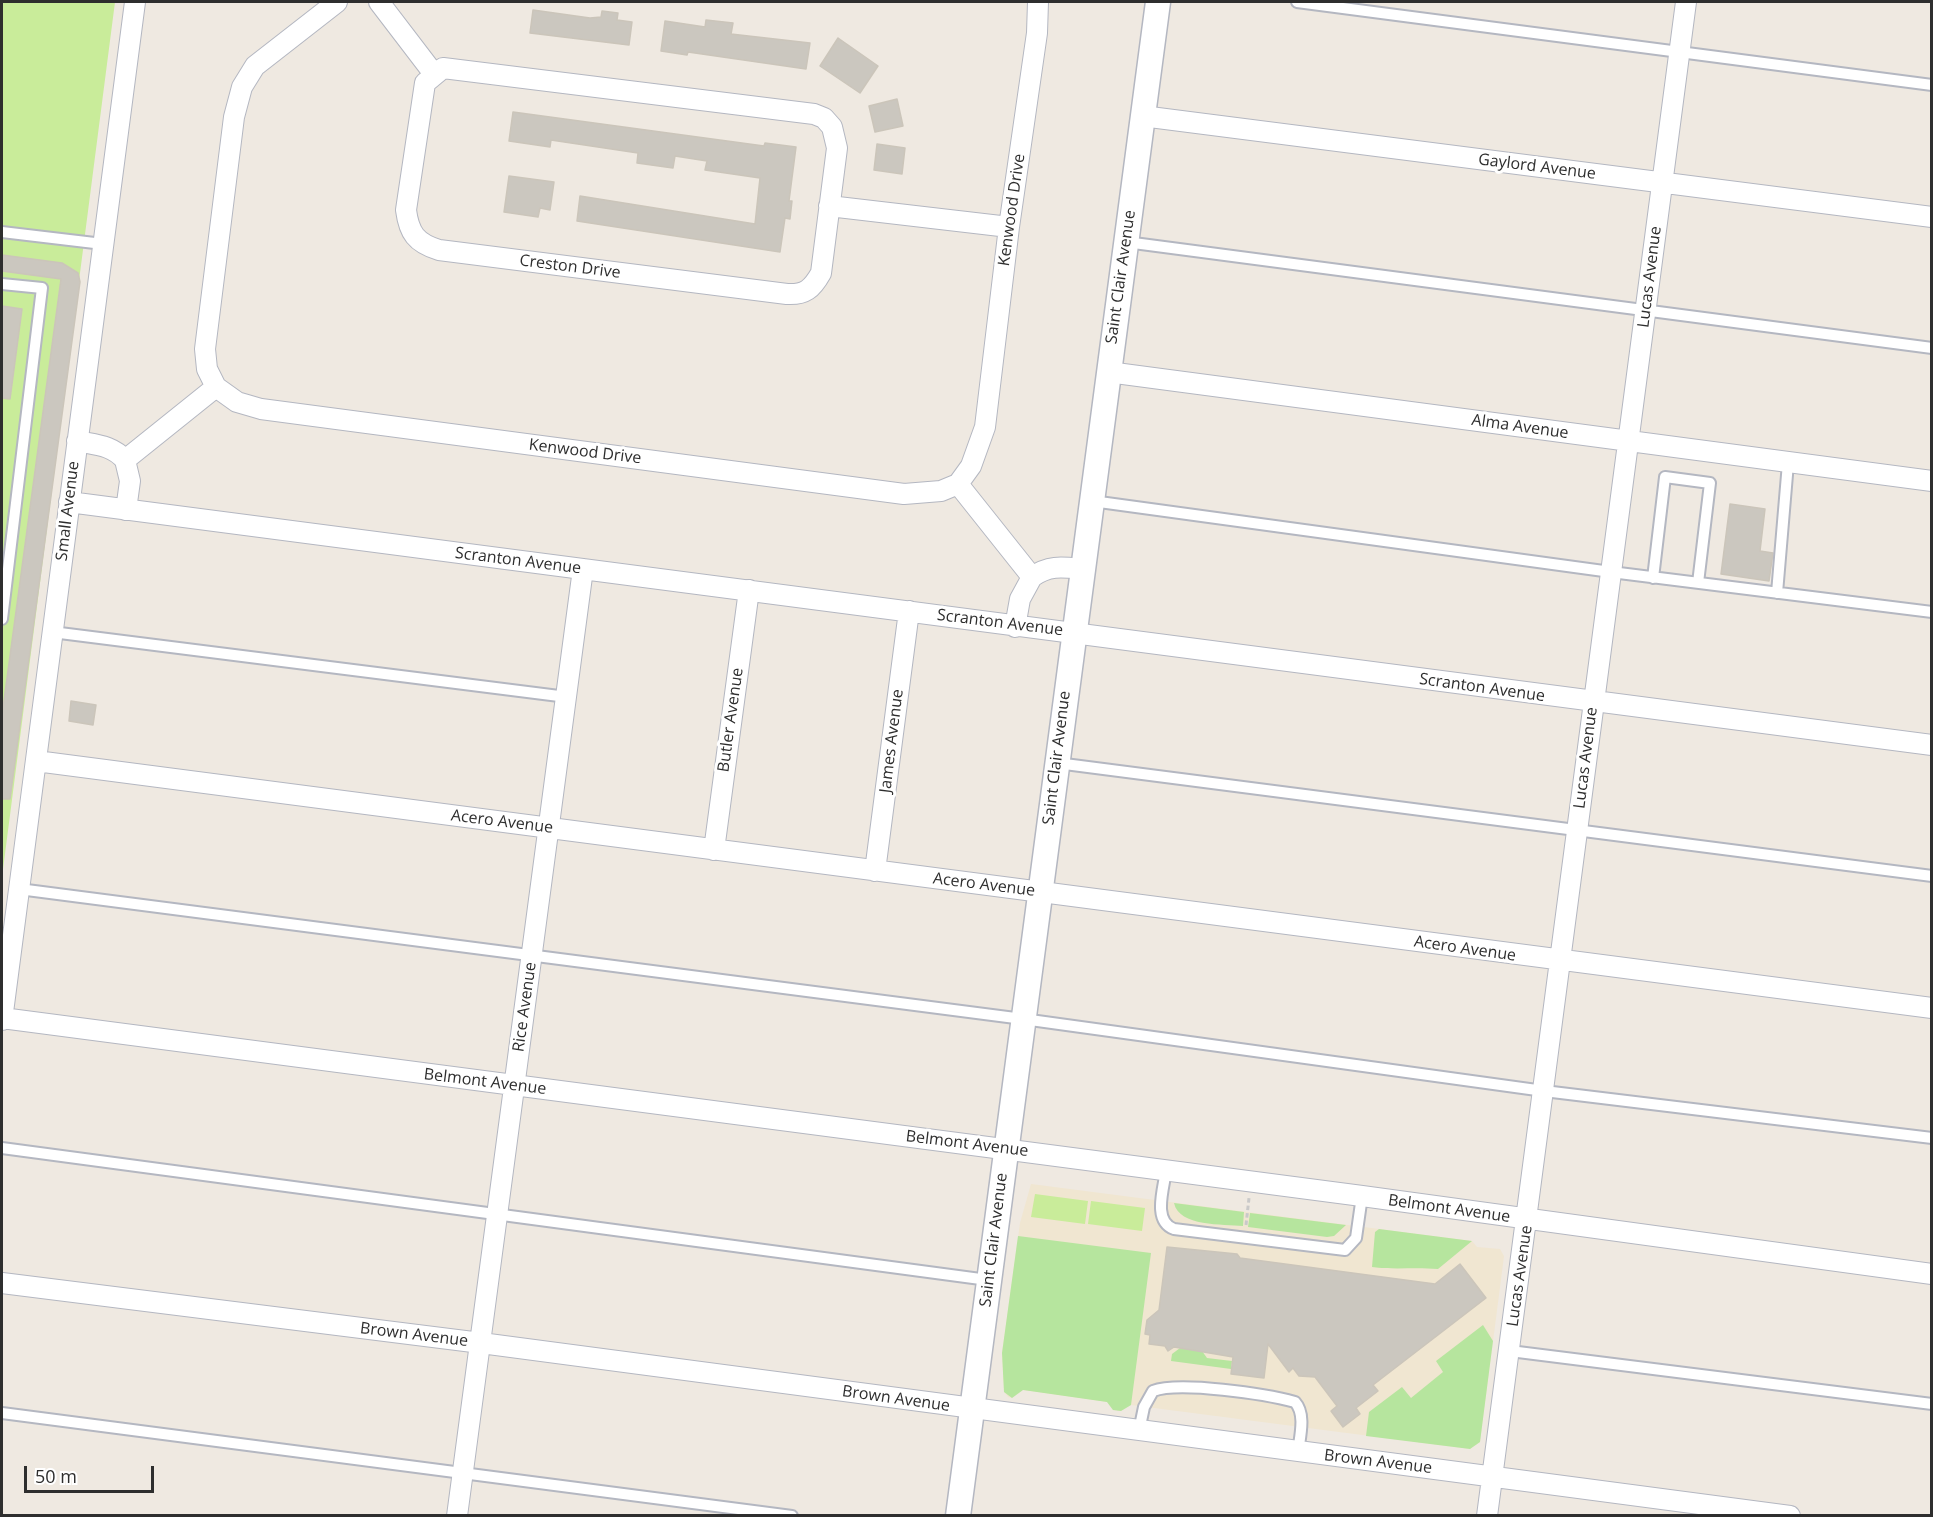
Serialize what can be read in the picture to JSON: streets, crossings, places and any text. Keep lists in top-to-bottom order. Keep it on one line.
{"streets":{"street":["Gaylord Avenue","Kenwood Drive","Creston Drive","Saint Clair Avenue","Lucas Avenue","Alma Avenue","Small Avenue","Scranton Avenue","Butler Avenue","James Avenue","Acero Avenue","Rice Avenue","Belmont Avenue","Brown Avenue"]},"crossings":[["Gaylord Avenue","Saint Clair Avenue"],["Gaylord Avenue","Lucas Avenue"],["Saint Clair Avenue","Alma Avenue"],["Saint Clair Avenue","Scranton Avenue"],["Saint Clair Avenue","Acero Avenue"],["Saint Clair Avenue","Belmont Avenue"],["Saint Clair Avenue","Brown Avenue"],["Lucas Avenue","Alma Avenue"],["Lucas Avenue","Scranton Avenue"],["Lucas Avenue","Acero Avenue"],["Lucas Avenue","Belmont Avenue"],["Lucas Avenue","Brown Avenue"],["Small Avenue","Scranton Avenue"],["Small Avenue","Acero Avenue"],["Small Avenue","Belmont Avenue"],["Scranton Avenue","Butler Avenue"],["Scranton Avenue","James Avenue"],["Scranton Avenue","Rice Avenue"],["Butler Avenue","Acero Avenue"],["James Avenue","Acero Avenue"],["Acero Avenue","Rice Avenue"],["Rice Avenue","Belmont Avenue"],["Rice Avenue","Brown Avenue"]],"scale_bar":"50 m"}
